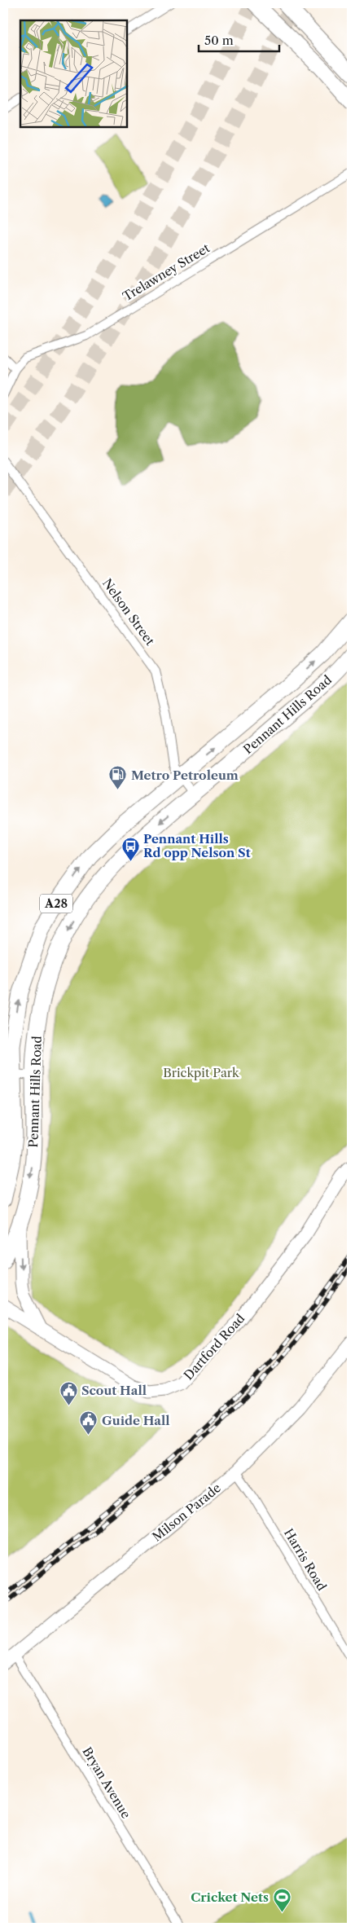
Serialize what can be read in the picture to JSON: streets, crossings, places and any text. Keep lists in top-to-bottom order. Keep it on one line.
{"streets":{"highway":["Pennant Hills Road","A28"],"street":["Trelawney Street","Nelson Street","Dartford Road","Milson Parade","Harris Road","Bryan Avenue"]},"crossings":[["Nelson Street","Pennant Hills Road"],["Milson Parade","Harris Road"],["Milson Parade","Bryan Avenue"]],"parks":["Brickpit Park"],"places":{"fuel station":["Metro Petroleum"],"bus stop":["Pennant Hills Rd opp Nelson St"],"public building":["Scout Hall","Guide Hall"],"sports":["Cricket Nets"]},"scale_bar":"50 m"}
